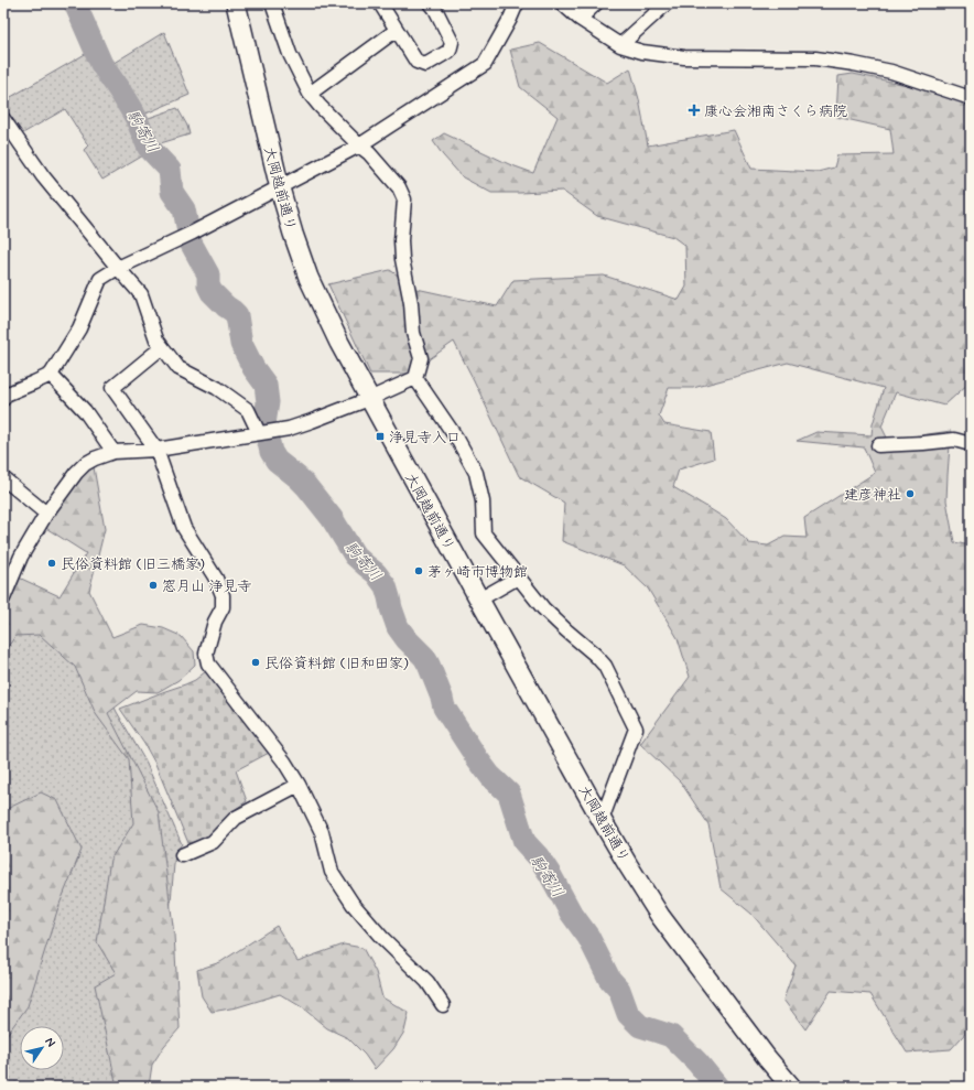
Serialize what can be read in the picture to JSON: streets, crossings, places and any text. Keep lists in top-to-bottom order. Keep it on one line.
{"streets":{"street":["大岡越前通り"]},"water":["駒寄川"],"places":{"health":["康心会湘南さくら病院"],"transit":["浄見寺入口"],"other":["建彦神社","民俗資料館 (旧三橋家)","茅ヶ崎市博物館","窓月山 浄見寺","民俗資料館 (旧和田家)"]},"north":"top right"}
